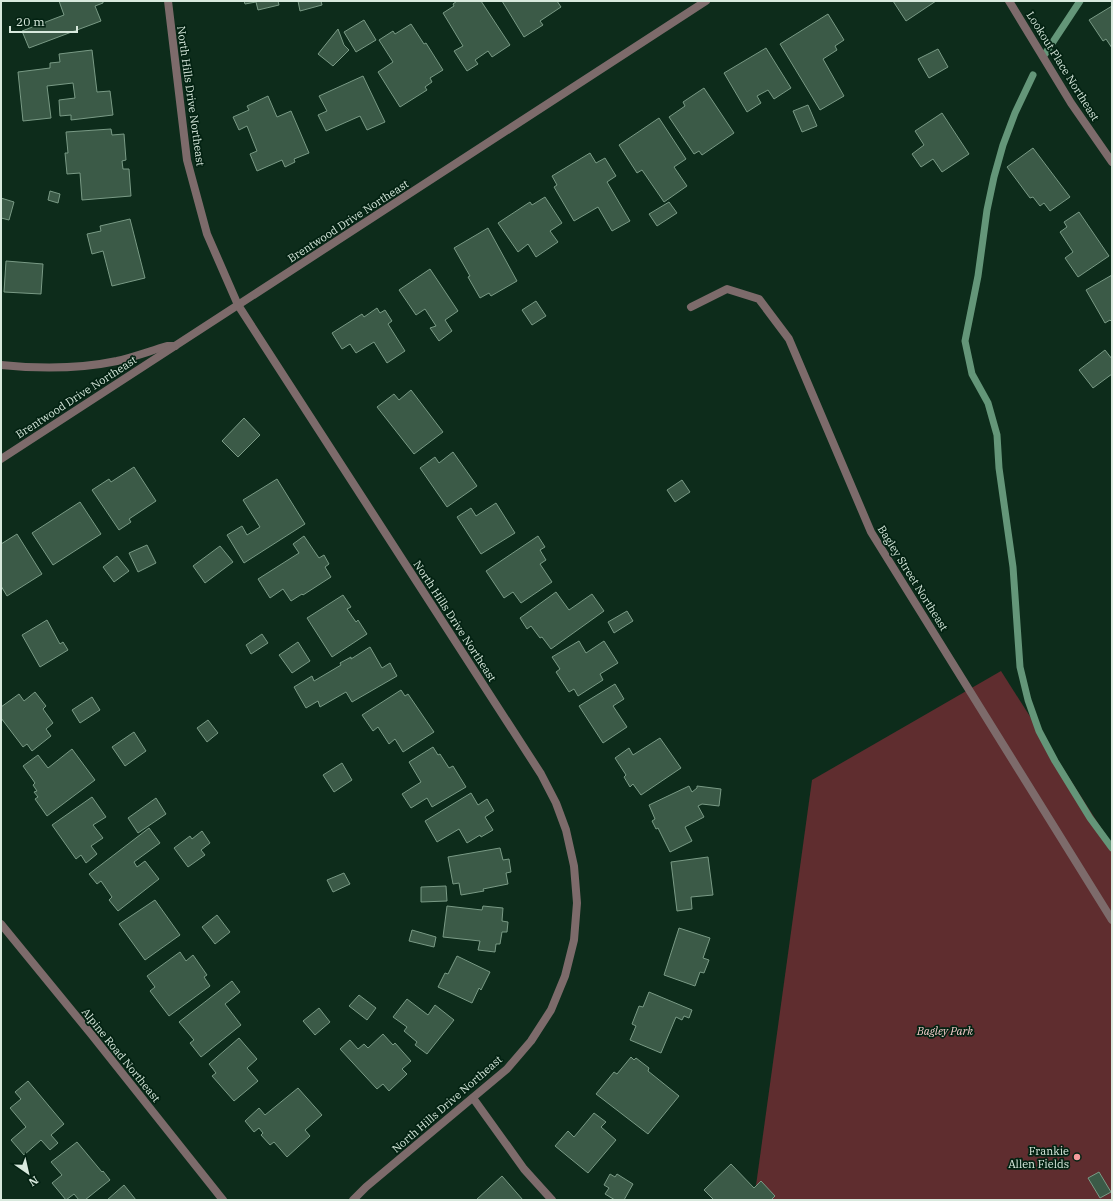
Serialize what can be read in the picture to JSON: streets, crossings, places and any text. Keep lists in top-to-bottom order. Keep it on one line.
{"streets":{"street":["Lookout Place Northeast","North Hills Drive Northeast","Brentwood Drive Northeast","Bagley Street Northeast","Alpine Road Northeast"]},"crossings":[["North Hills Drive Northeast","Brentwood Drive Northeast"]],"parks":["Bagley Park"],"places":["Frankie Allen Fields"],"scale_bar":"20 m","north":"bottom right"}
